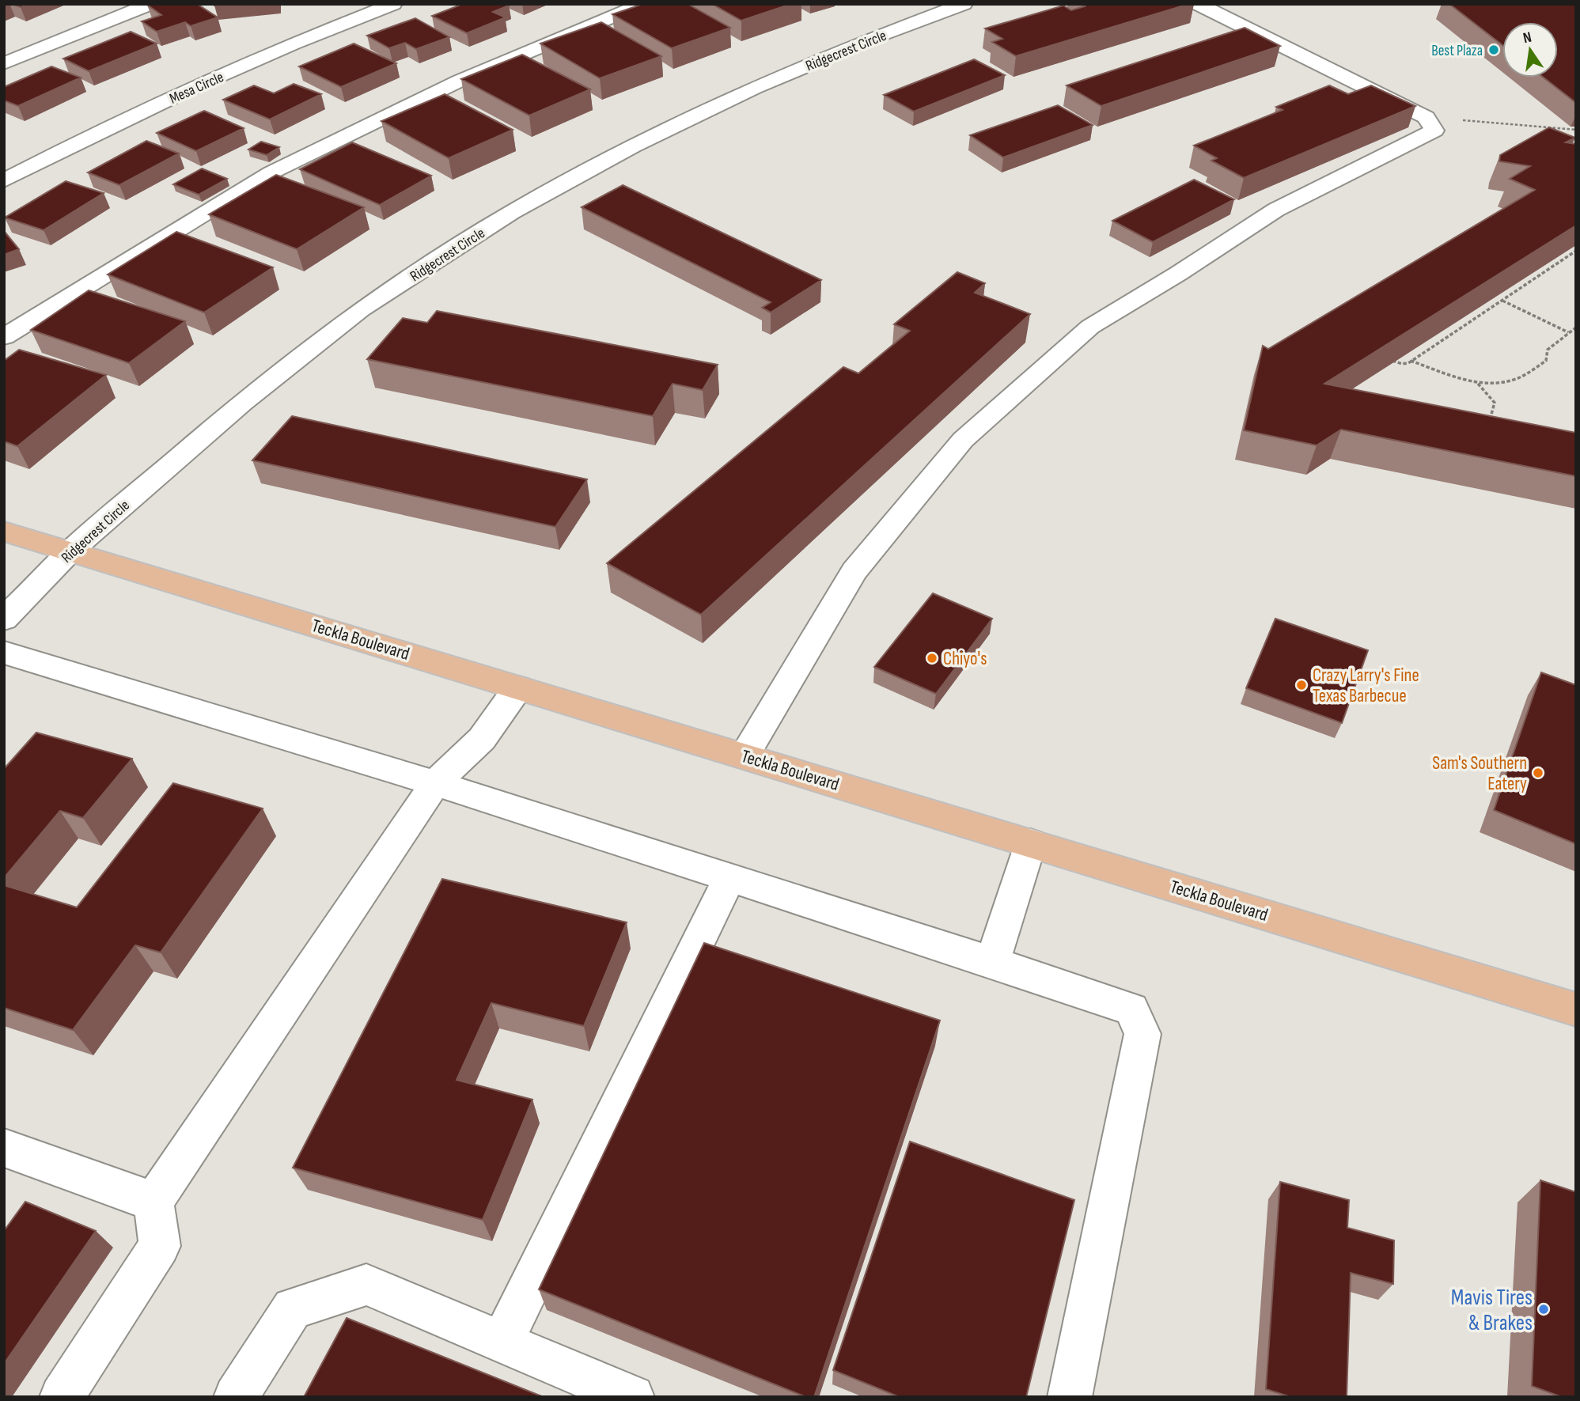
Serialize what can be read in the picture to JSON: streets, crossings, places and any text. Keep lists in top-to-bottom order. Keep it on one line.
{"streets":{"main road":["Teckla Boulevard"],"street":["Ridgecrest Circle","Mesa Circle"]},"crossings":[["Ridgecrest Circle","Teckla Boulevard"]],"places":["Best Plaza","Chiyo's","Crazy Larry's Fine Texas Barbecue","Sam's Southern Eatery","Mavis Tires & Brakes"],"north":"top"}
